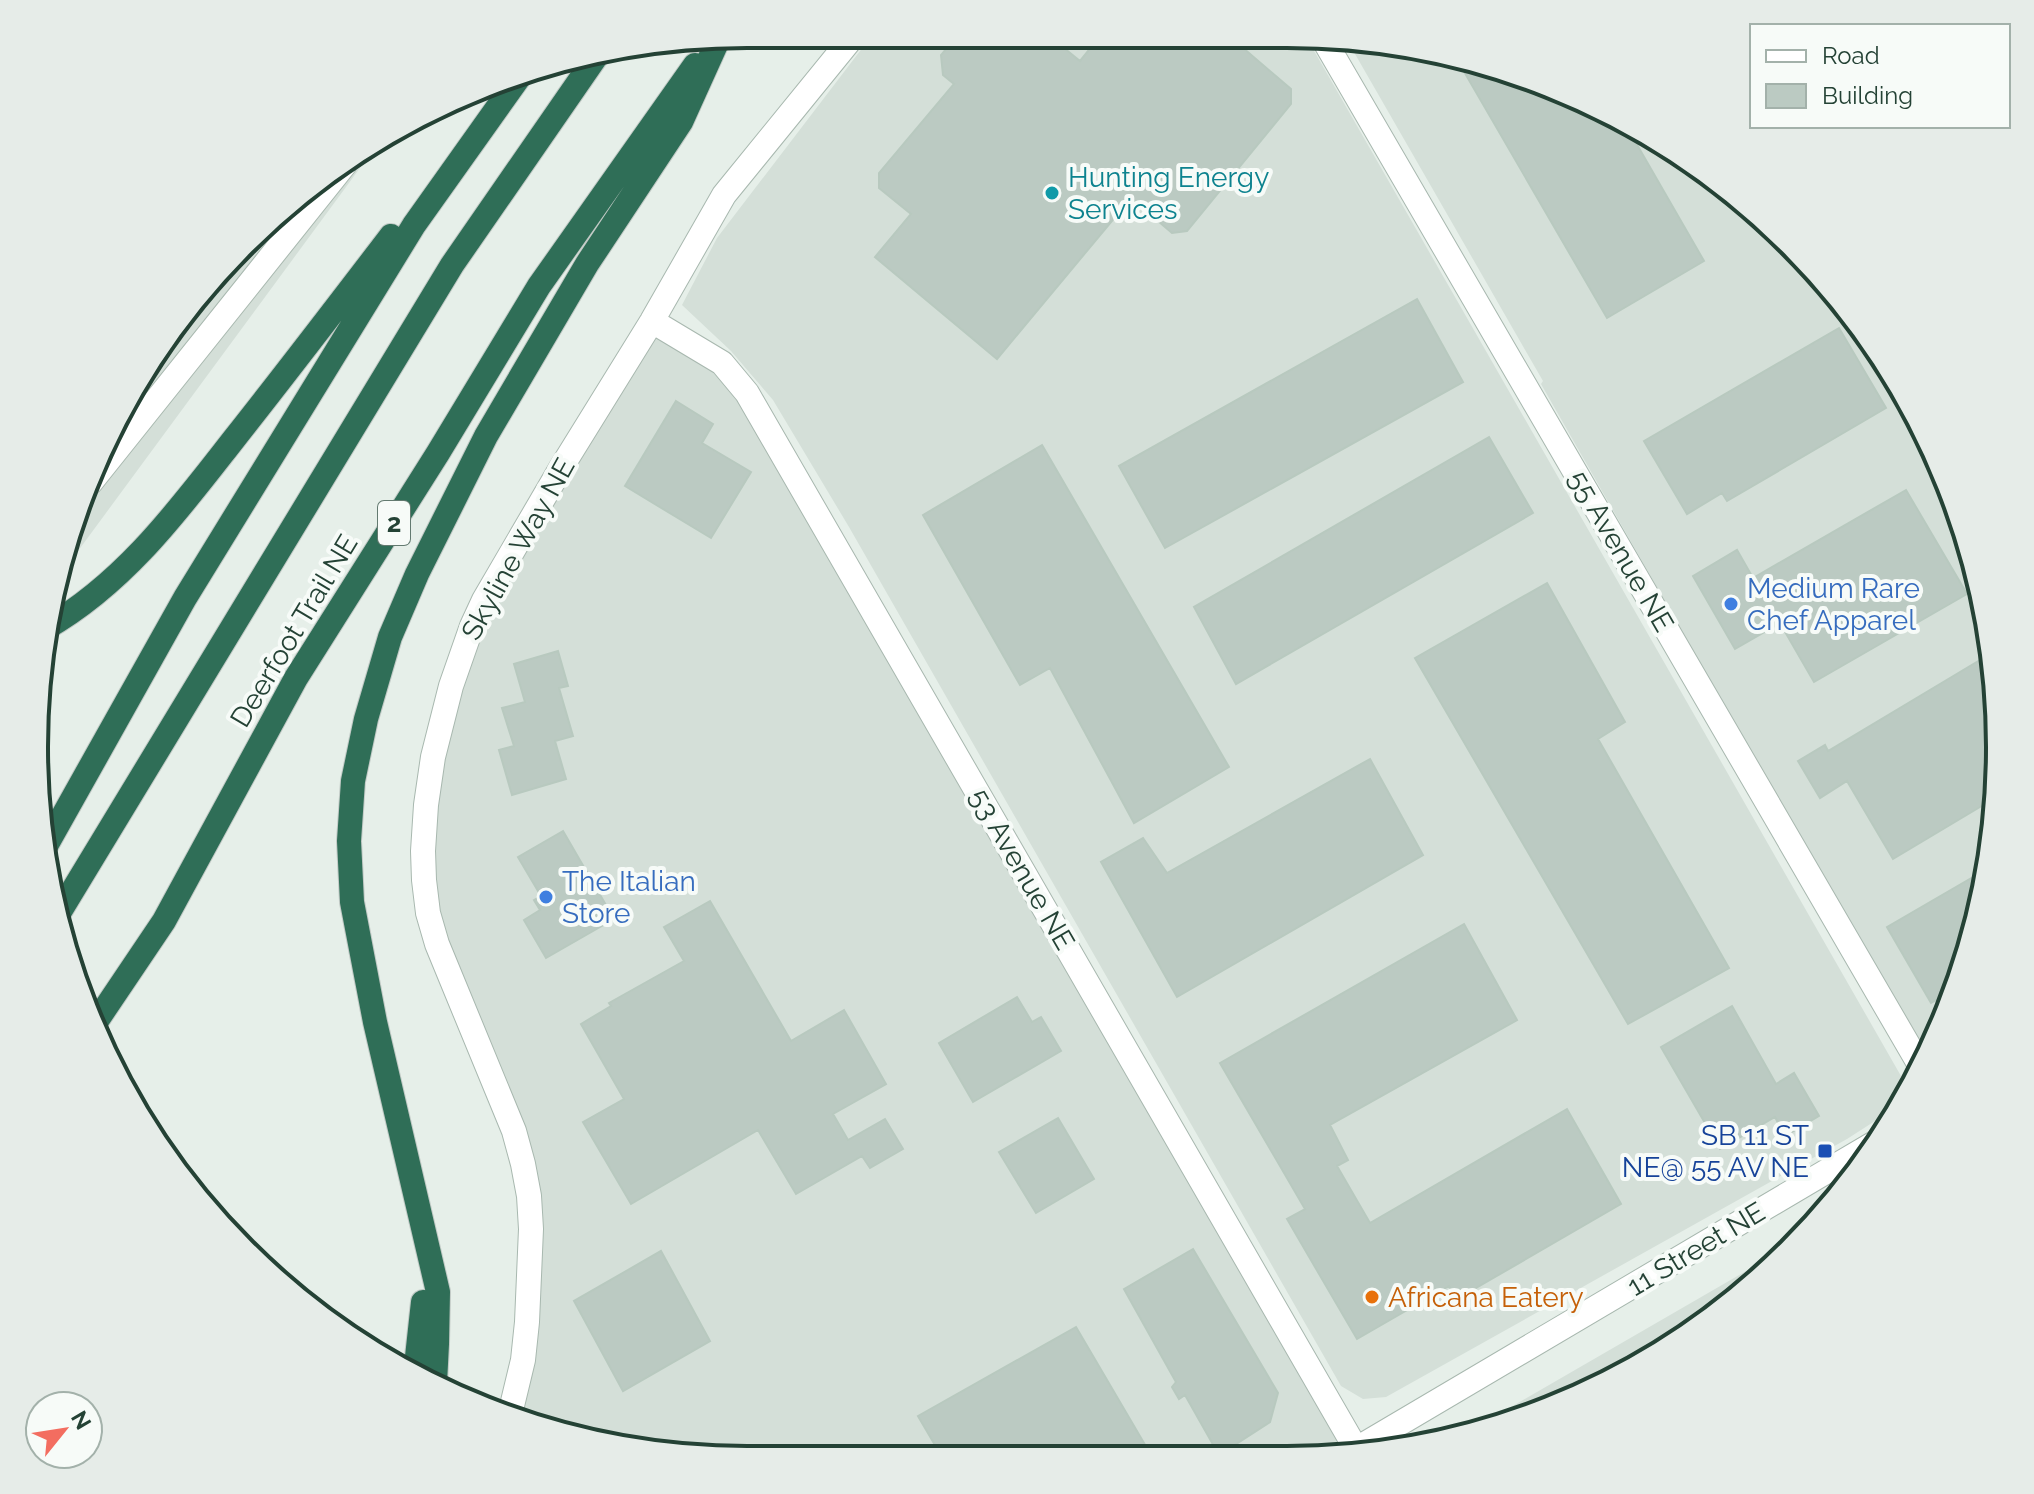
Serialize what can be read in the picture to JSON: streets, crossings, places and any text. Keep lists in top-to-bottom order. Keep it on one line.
{"streets":{"highway":["2","Deerfoot Trail NE"],"street":["Skyline Way NE","55 Avenue NE","53 Avenue NE","11 Street NE"]},"crossings":[["Skyline Way NE","53 Avenue NE"]],"places":{"other":["Hunting Energy Services","Medium Rare Chef Apparel","The Italian Store","Africana Eatery"],"transit":["SB 11 ST NE@ 55 AV NE"]},"legend":["Road","Building"],"north":"top right"}
